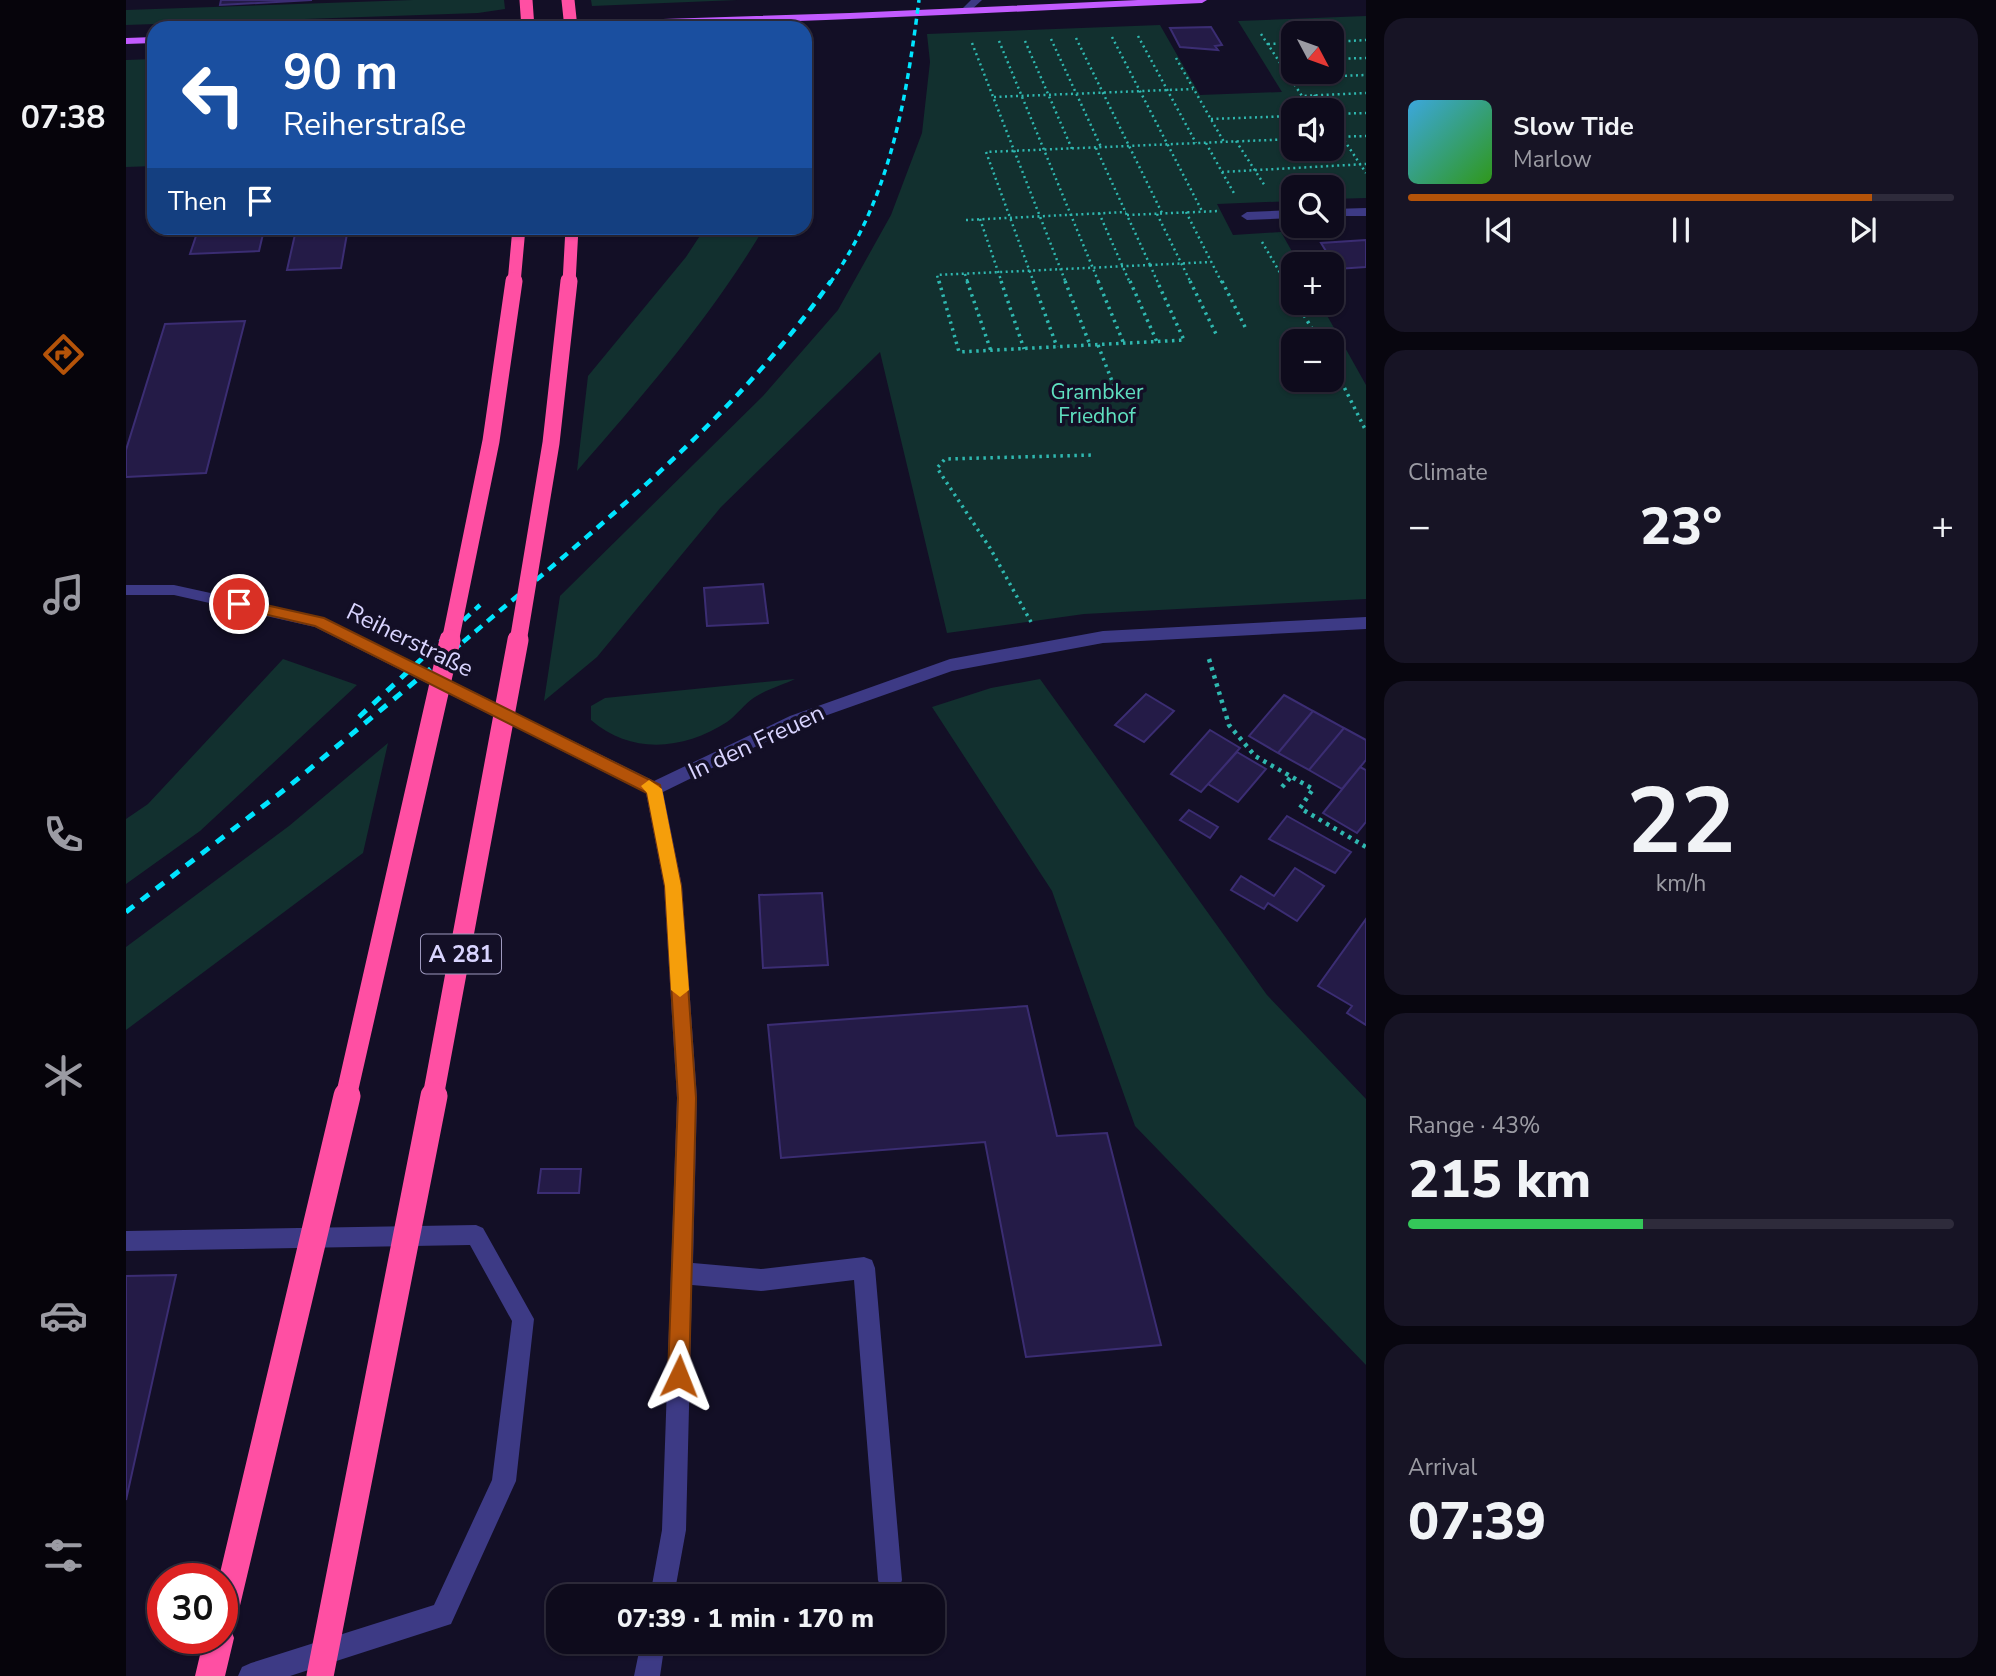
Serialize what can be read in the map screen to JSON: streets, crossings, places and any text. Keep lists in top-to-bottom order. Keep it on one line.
{"streets":{"highway":["A 281"],"street":["Reiherstraße","In den Freuen"]},"crossings":[["Reiherstraße","In den Freuen"]],"parks":["Grambker Friedhof"],"north":"bottom right","page":{"tabs":"07:38","map_buttons":["+","−"],"turn":["90 m","Reiherstraße"],"song":["Slow Tide","Marlow"],"then":"Then","tile":["Climate",["22","km/h"],["Range · 43%","215 km"],["Arrival","07:39"]],"heat":["−","23°","+"],"limit":"30","trip":"07:39 · 1 min · 170 m"}}
